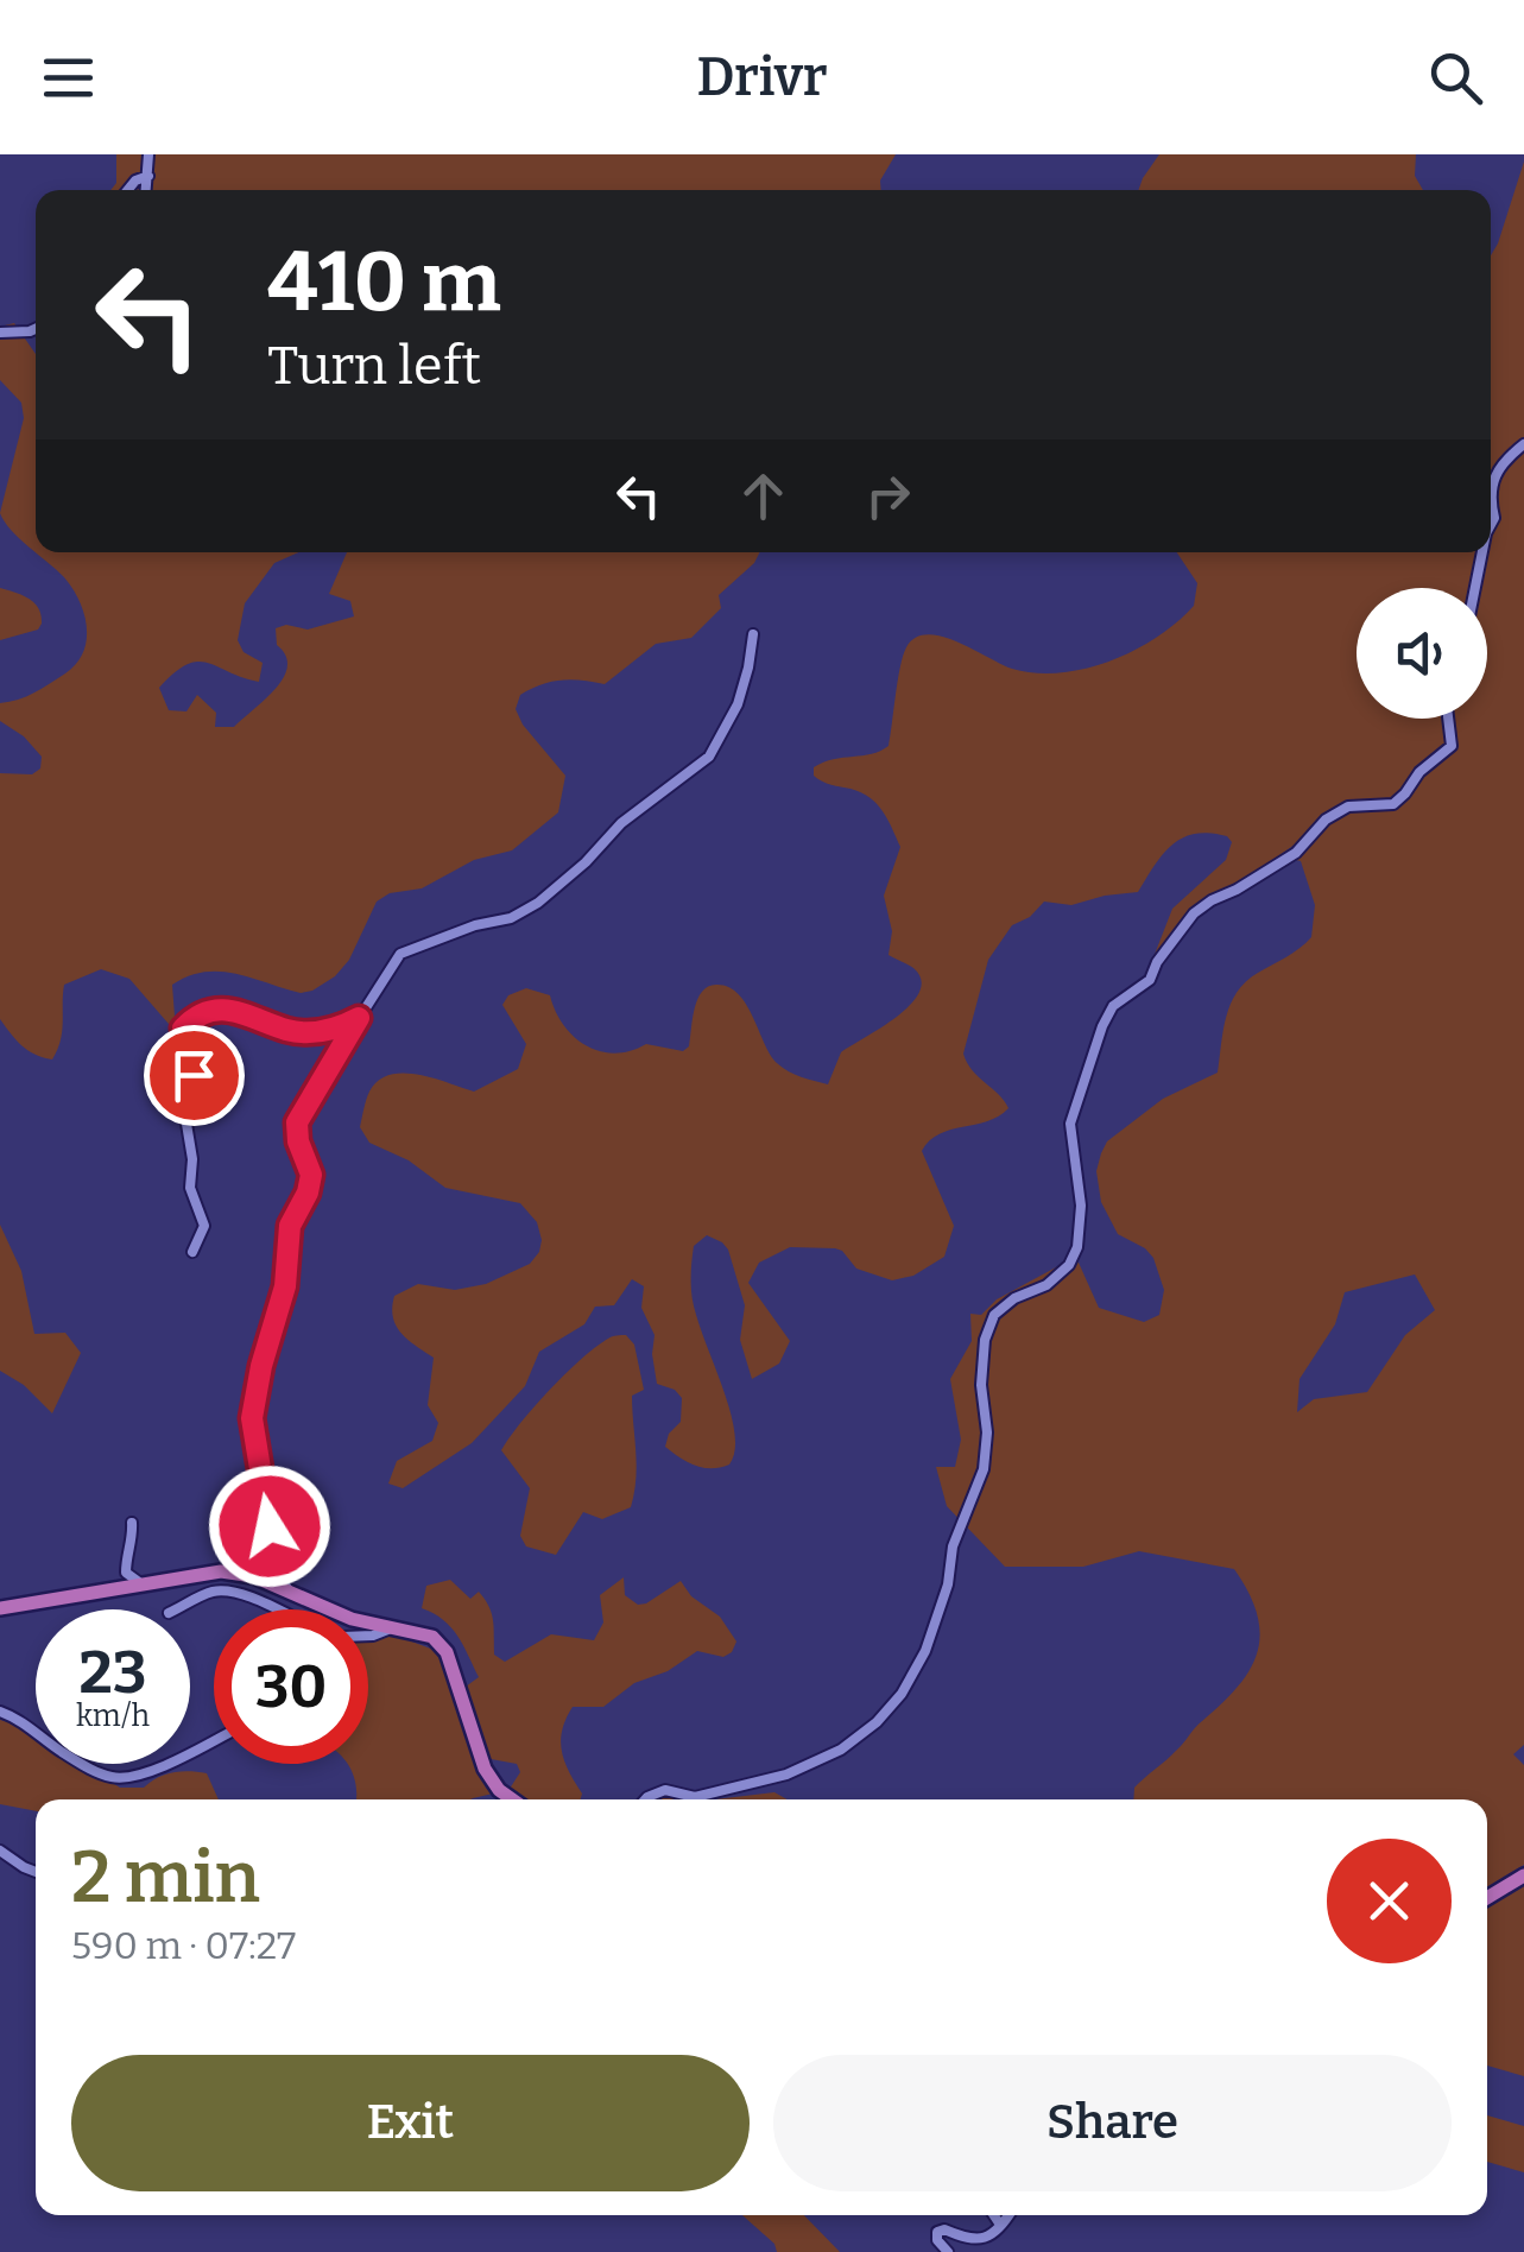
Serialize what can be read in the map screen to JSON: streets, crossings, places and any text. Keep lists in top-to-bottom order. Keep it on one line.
{"page":{"header":"Drivr","turn":["410 m","Turn left"],"speed":"23 km/h","limit":"30","heading":["2 min","590 m · 07:27"],"buttons":["Exit","Share"]}}
